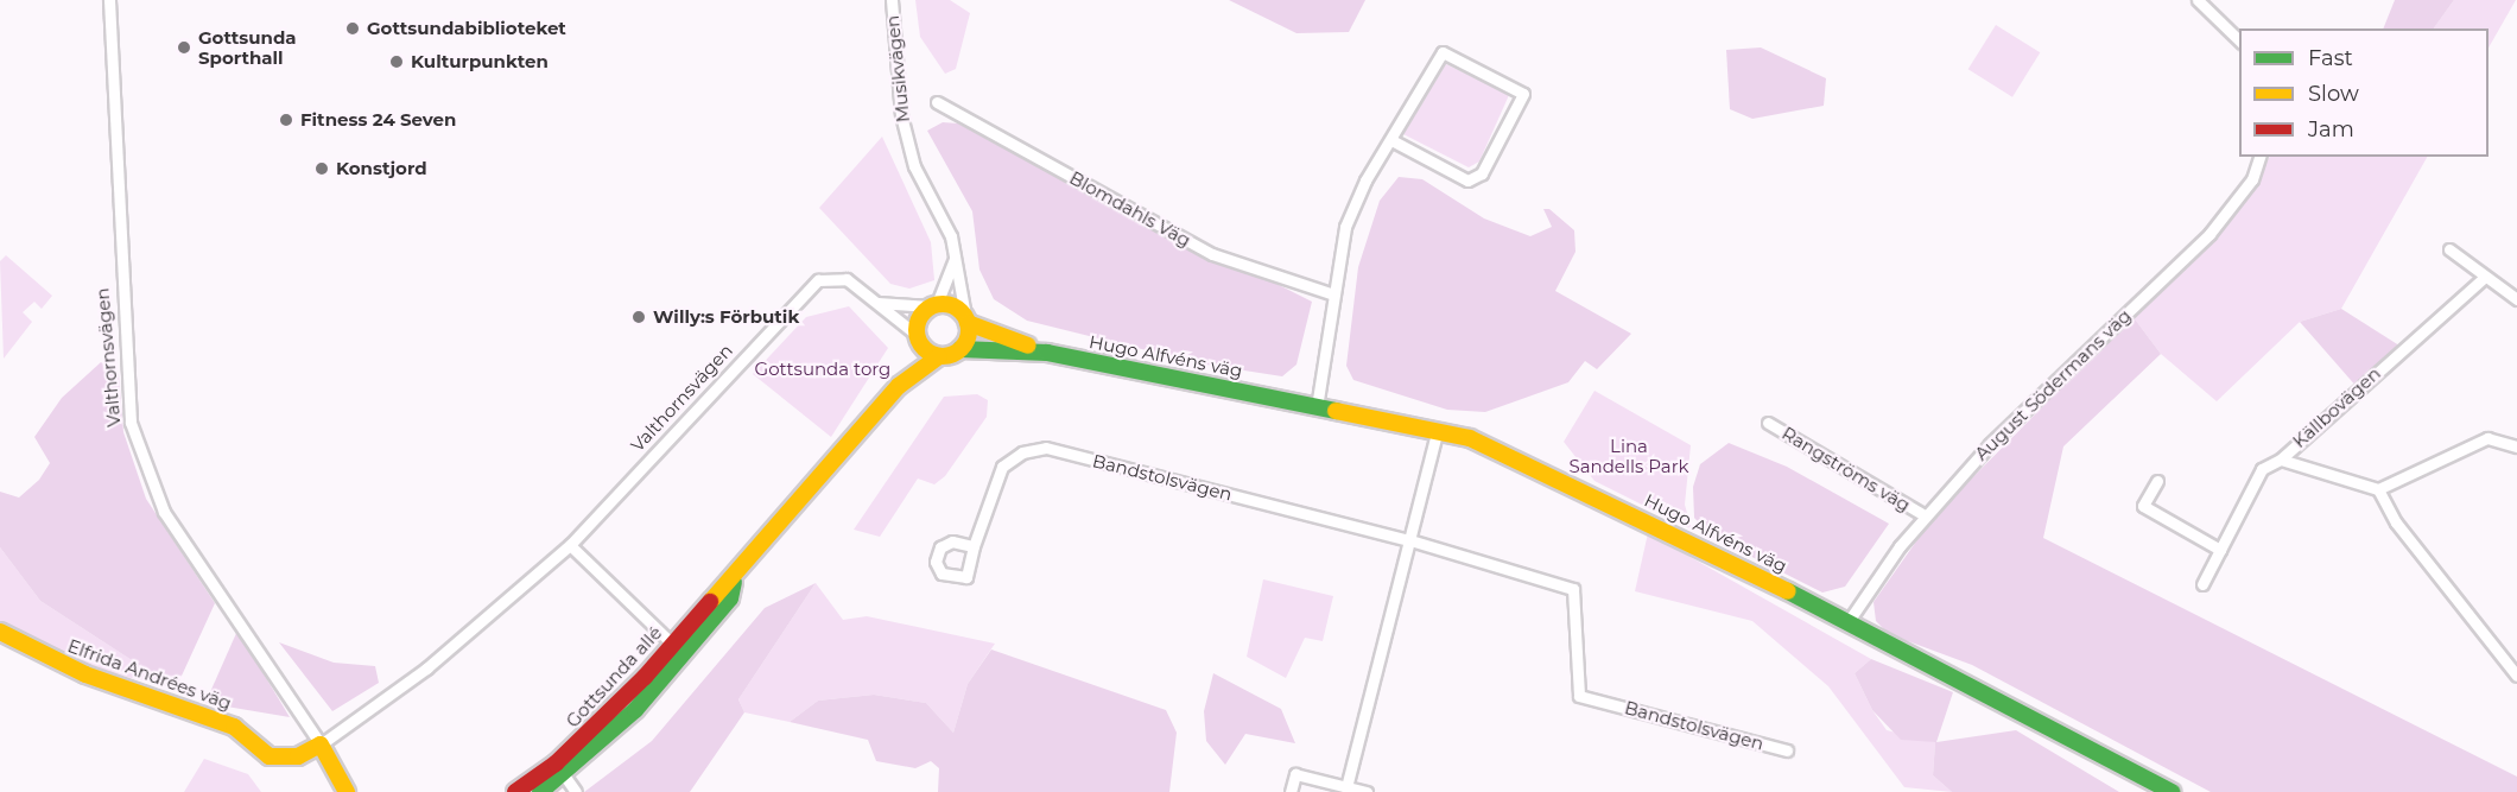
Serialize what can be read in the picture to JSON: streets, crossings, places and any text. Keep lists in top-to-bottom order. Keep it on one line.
{"streets":{"street":["Musikvägen","Blomdahls Väg","Hugo Alfvéns väg","Valthornsvägen","August Södermans väg","Källbovägen","Rangströms väg","Bandstolsvägen","Elfrida Andrées väg","Gottsunda allé"]},"crossings":[["Musikvägen","Hugo Alfvéns väg"],["Musikvägen","Valthornsvägen"],["Musikvägen","Gottsunda allé"],["Hugo Alfvéns väg","Valthornsvägen"],["Hugo Alfvéns väg","August Södermans väg"],["Hugo Alfvéns väg","Gottsunda allé"],["Valthornsvägen","Elfrida Andrées väg"],["Valthornsvägen","Gottsunda allé"],["August Södermans väg","Rangströms väg"]],"parks":["Gottsunda torg","Lina Sandells Park"],"places":["Gottsundabiblioteket","Gottsunda Sporthall","Kulturpunkten","Fitness 24 Seven","Konstjord","Willy:s Förbutik"],"legend":["Fast","Slow","Jam"]}
